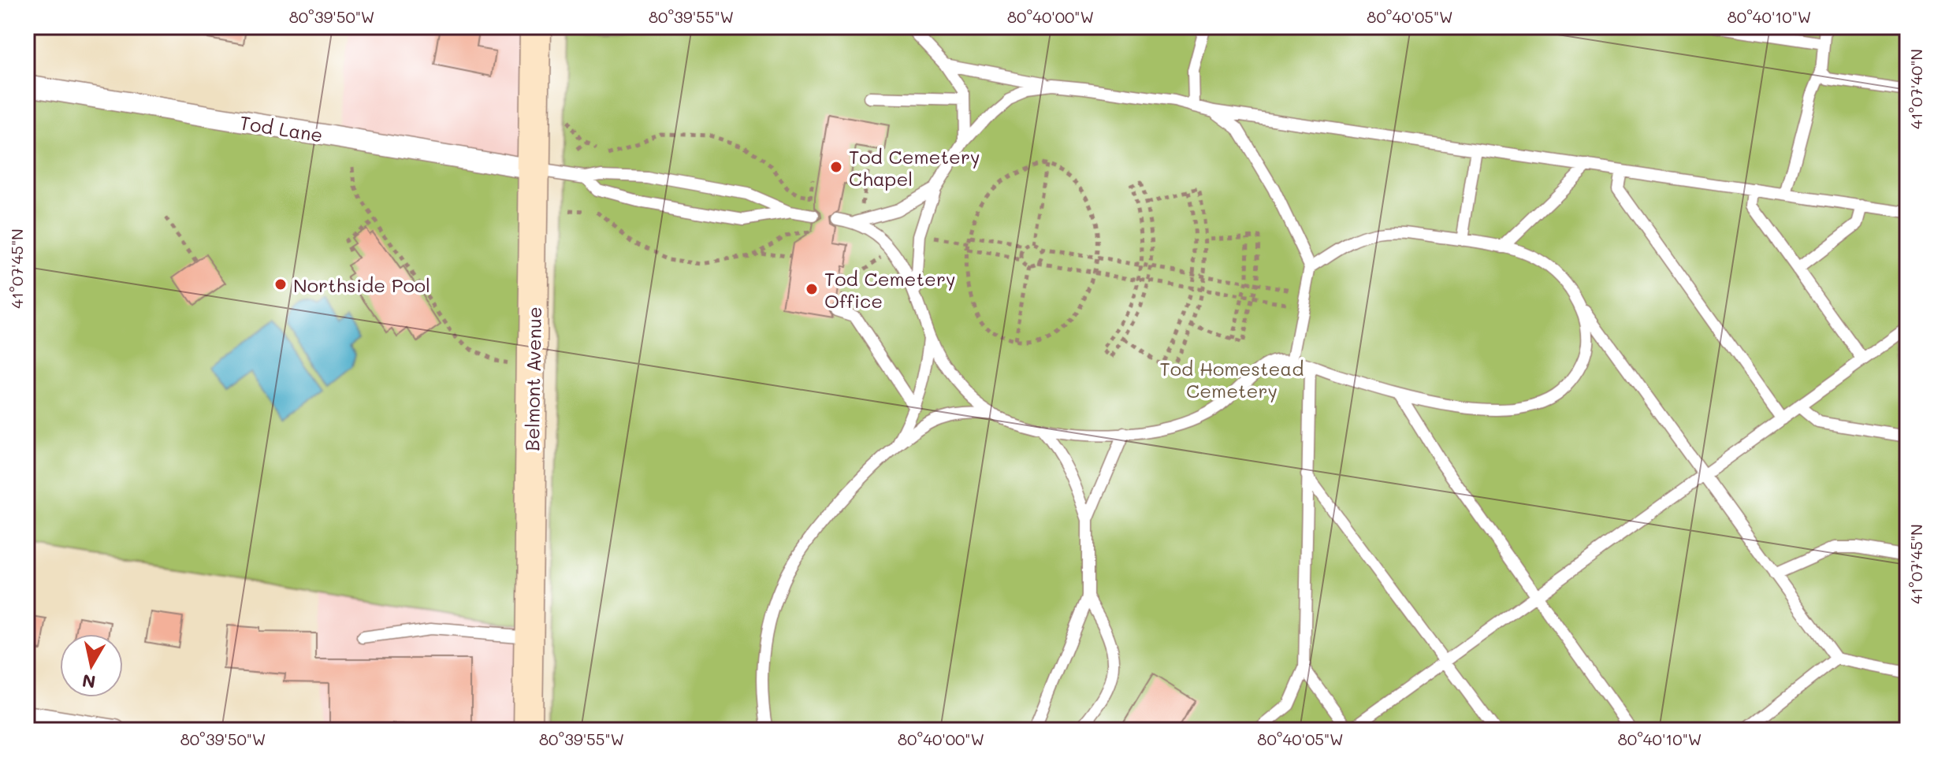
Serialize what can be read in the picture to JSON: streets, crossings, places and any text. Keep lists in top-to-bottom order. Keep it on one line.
{"streets":{"main road":["Belmont Avenue"],"street":["Tod Lane"]},"crossings":[["Tod Lane","Belmont Avenue"]],"parks":["Tod Homestead Cemetery"],"places":["Tod Cemetery Chapel","Northside Pool","Tod Cemetery Office"],"north":"bottom","coordinates":["80°39'50\"W","80°39'55\"W","80°40'00\"W","80°40'05\"W","80°40'10\"W","41°07'40\"N","41°07'45\"N"]}
